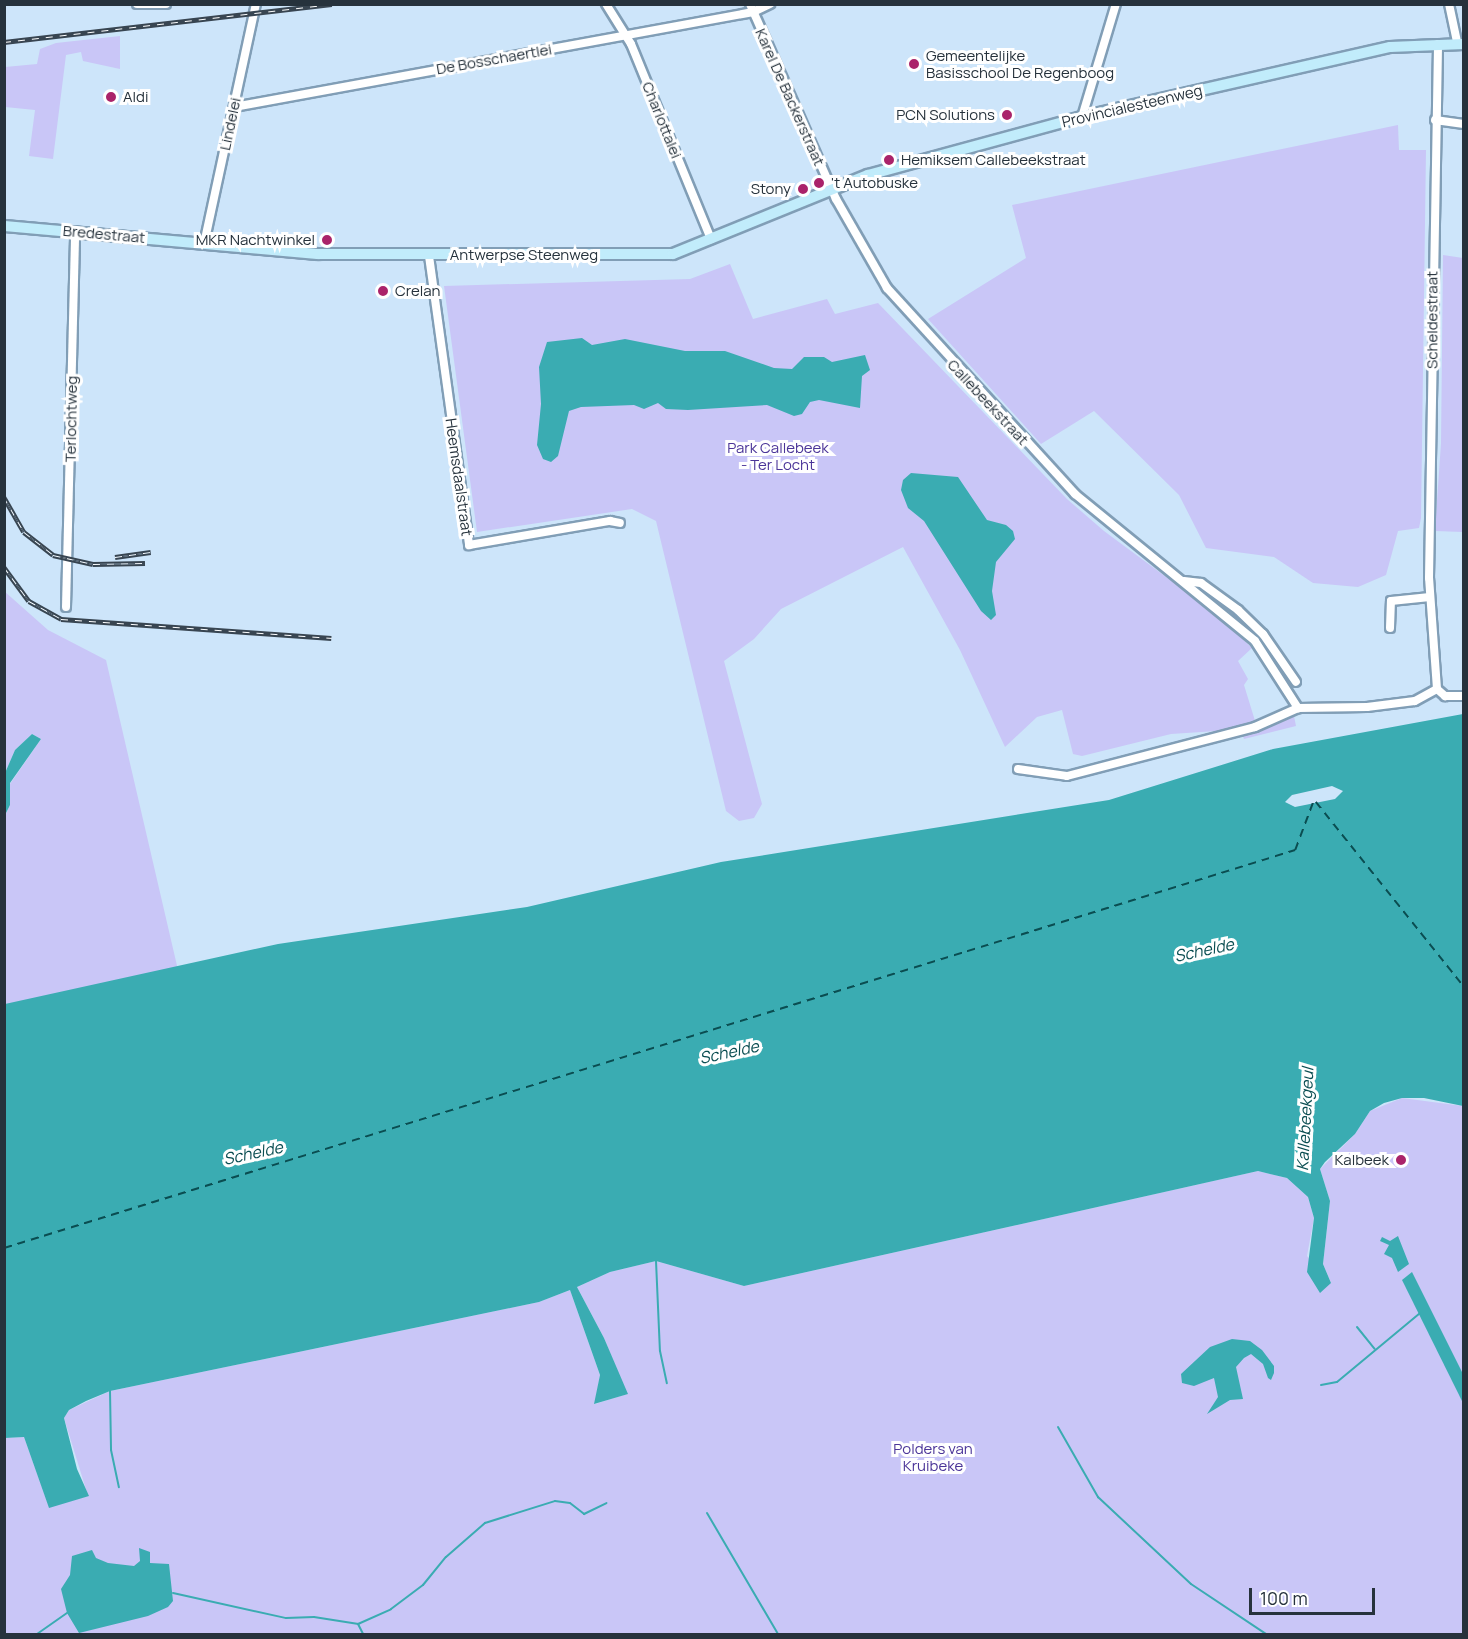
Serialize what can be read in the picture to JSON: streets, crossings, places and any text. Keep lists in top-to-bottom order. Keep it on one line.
{"streets":{"main road":["Provincialesteenweg","Bredestraat","Antwerpse Steenweg"],"street":["De Bosschaertlei","Karel De Backerstraat","Charlottalei","Lindelei","Scheldestraat","Callebeekstraat","Terlochtweg","Heemsdaalstraat"]},"crossings":[["De Bosschaertlei","Karel De Backerstraat"],["De Bosschaertlei","Charlottalei"],["De Bosschaertlei","Lindelei"],["Karel De Backerstraat","Provincialesteenweg"],["Karel De Backerstraat","Antwerpse Steenweg"],["Karel De Backerstraat","Callebeekstraat"],["Provincialesteenweg","Antwerpse Steenweg"],["Provincialesteenweg","Scheldestraat"],["Provincialesteenweg","Callebeekstraat"],["Charlottalei","Antwerpse Steenweg"],["Lindelei","Bredestraat"],["Lindelei","Antwerpse Steenweg"],["Bredestraat","Antwerpse Steenweg"],["Bredestraat","Terlochtweg"],["Antwerpse Steenweg","Callebeekstraat"],["Antwerpse Steenweg","Heemsdaalstraat"]],"water":["Schelde","Kallebeekgeul"],"parks":["Park Callebeek - Ter Locht","Polders van Kruibeke"],"places":["Gemeentelijke Basisschool De Regenboog","Aldi","PCN Solutions","Hemiksem Callebeekstraat","'t Autobuske","Stony","MKR Nachtwinkel","Crelan","Kalbeek"],"scale_bar":"100 m"}
